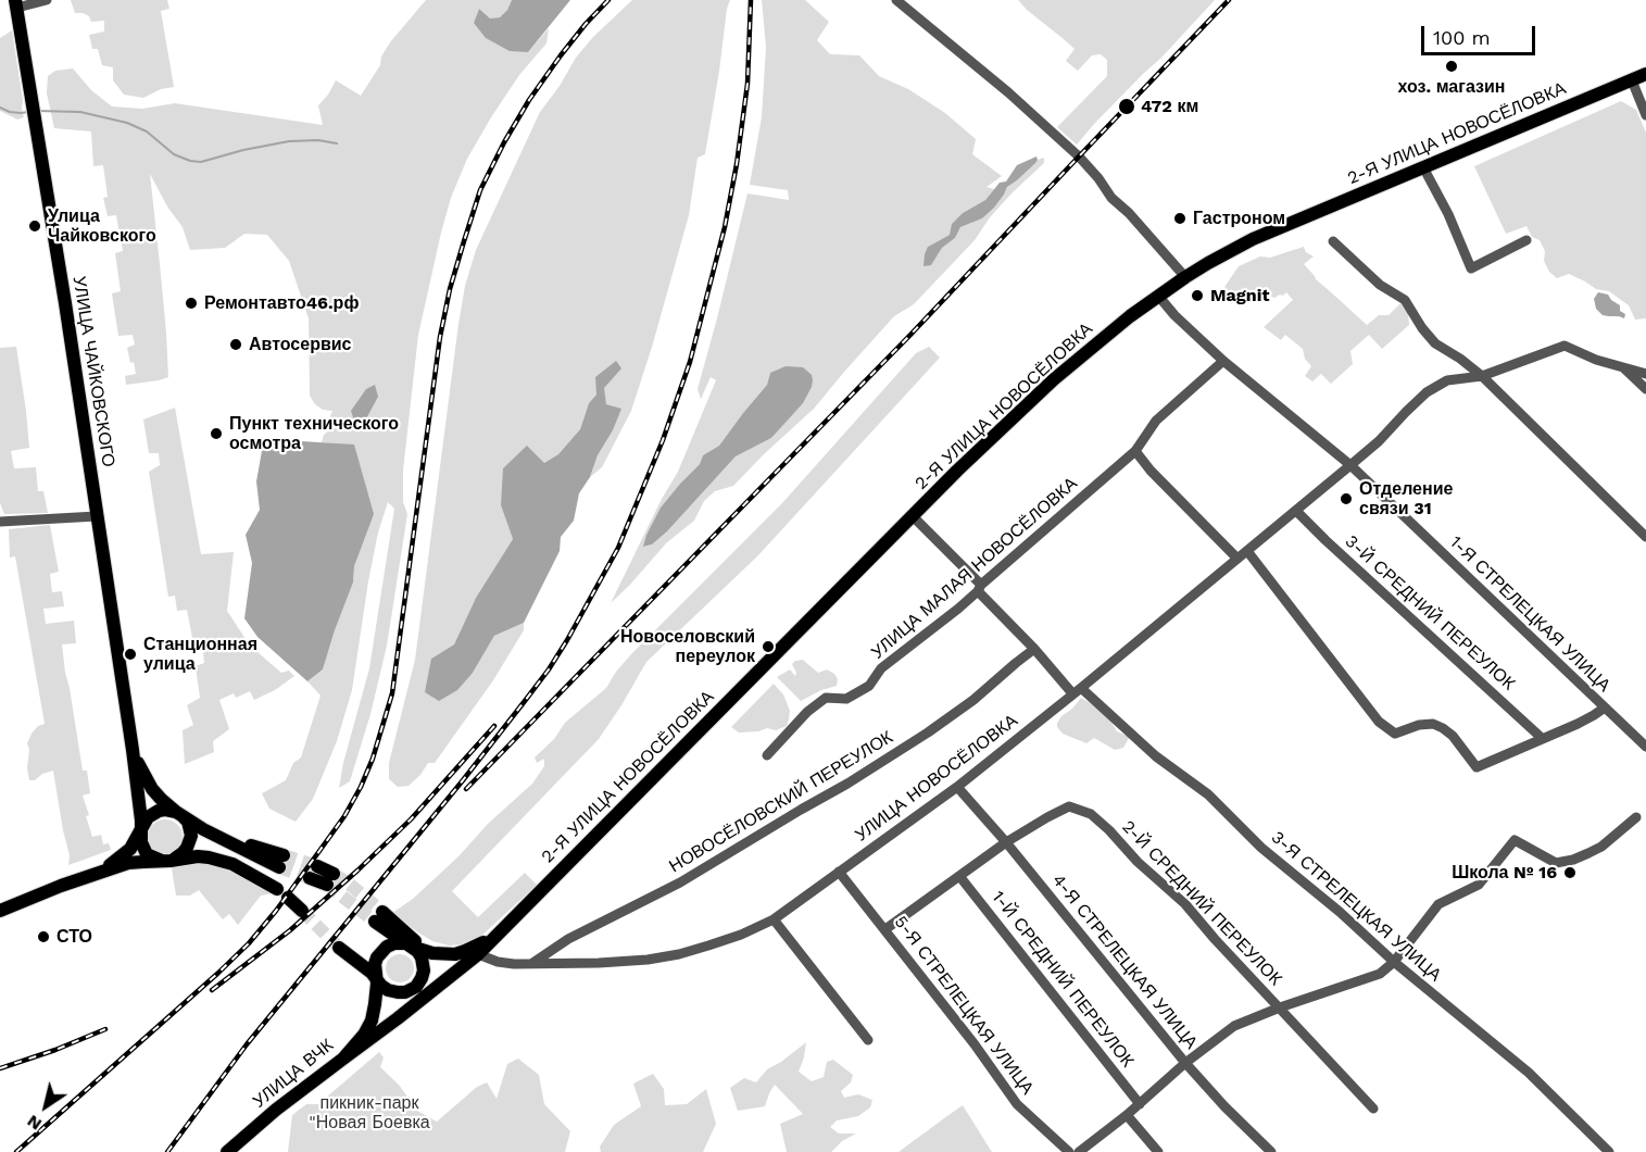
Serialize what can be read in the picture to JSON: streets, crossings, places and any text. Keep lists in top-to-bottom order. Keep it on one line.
{"streets":{"main road":["2-Я УЛИЦА НОВОСЁЛОВКА","УЛИЦА ЧАЙКОВСКОГО","УЛИЦА ВЧК"],"street":["УЛИЦА МАЛАЯ НОВОСЁЛОВКА","3-Й СРЕДНИЙ ПЕРЕУЛОК","1-Я СТРЕЛЕЦКАЯ УЛИЦА","УЛИЦА НОВОСЁЛОВКА","НОВОСЁЛОВСКИЙ ПЕРЕУЛОК","2-Й СРЕДНИЙ ПЕРЕУЛОК","3-Я СТРЕЛЕЦКАЯ УЛИЦА","4-Я СТРЕЛЕЦКАЯ УЛИЦА","1-Й СРЕДНИЙ ПЕРЕУЛОК","5-Я СТРЕЛЕЦКАЯ УЛИЦА"]},"crossings":[["2-Я УЛИЦА НОВОСЁЛОВКА","1-Я СТРЕЛЕЦКАЯ УЛИЦА"],["2-Я УЛИЦА НОВОСЁЛОВКА","УЛИЦА НОВОСЁЛОВКА"],["2-Я УЛИЦА НОВОСЁЛОВКА","3-Я СТРЕЛЕЦКАЯ УЛИЦА"],["2-Я УЛИЦА НОВОСЁЛОВКА","УЛИЦА ВЧК"],["УЛИЦА МАЛАЯ НОВОСЁЛОВКА","1-Я СТРЕЛЕЦКАЯ УЛИЦА"],["УЛИЦА МАЛАЯ НОВОСЁЛОВКА","3-Я СТРЕЛЕЦКАЯ УЛИЦА"],["3-Й СРЕДНИЙ ПЕРЕУЛОК","УЛИЦА НОВОСЁЛОВКА"],["1-Я СТРЕЛЕЦКАЯ УЛИЦА","УЛИЦА НОВОСЁЛОВКА"],["УЛИЦА НОВОСЁЛОВКА","НОВОСЁЛОВСКИЙ ПЕРЕУЛОК"],["УЛИЦА НОВОСЁЛОВКА","3-Я СТРЕЛЕЦКАЯ УЛИЦА"],["УЛИЦА НОВОСЁЛОВКА","4-Я СТРЕЛЕЦКАЯ УЛИЦА"],["УЛИЦА НОВОСЁЛОВКА","5-Я СТРЕЛЕЦКАЯ УЛИЦА"],["НОВОСЁЛОВСКИЙ ПЕРЕУЛОК","3-Я СТРЕЛЕЦКАЯ УЛИЦА"],["2-Й СРЕДНИЙ ПЕРЕУЛОК","4-Я СТРЕЛЕЦКАЯ УЛИЦА"],["2-Й СРЕДНИЙ ПЕРЕУЛОК","1-Й СРЕДНИЙ ПЕРЕУЛОК"],["2-Й СРЕДНИЙ ПЕРЕУЛОК","5-Я СТРЕЛЕЦКАЯ УЛИЦА"]],"parks":["пикник-парк \"Новая Боевка"],"places":["хоз. магазин","472 км","Гастроном","Улица Чайковского","Magnit","Ремонтавто46.рф","Автосервис","Пункт технического осмотра","Отделение связи 31","Новоселовский переулок","Станционная улица","Школа № 16","СТО"],"scale_bar":"100 m","north":"bottom left"}
